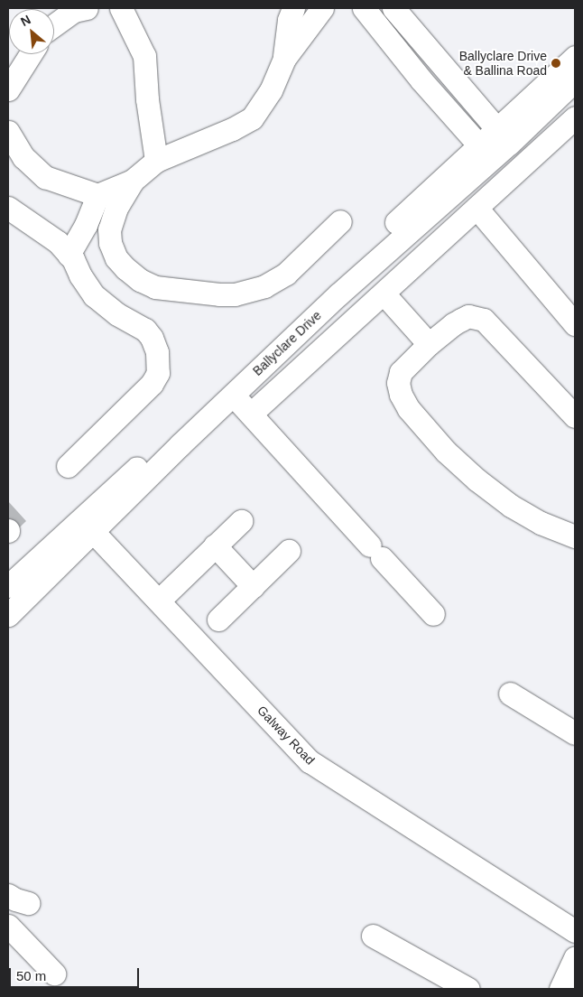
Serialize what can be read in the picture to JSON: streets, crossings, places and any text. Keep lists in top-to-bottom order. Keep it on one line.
{"streets":{"street":["Ballyclare Drive","Galway Road"]},"crossings":[["Ballyclare Drive","Galway Road"]],"places":["Ballyclare Drive & Ballina Road"],"scale_bar":"50 m","north":"top left"}
